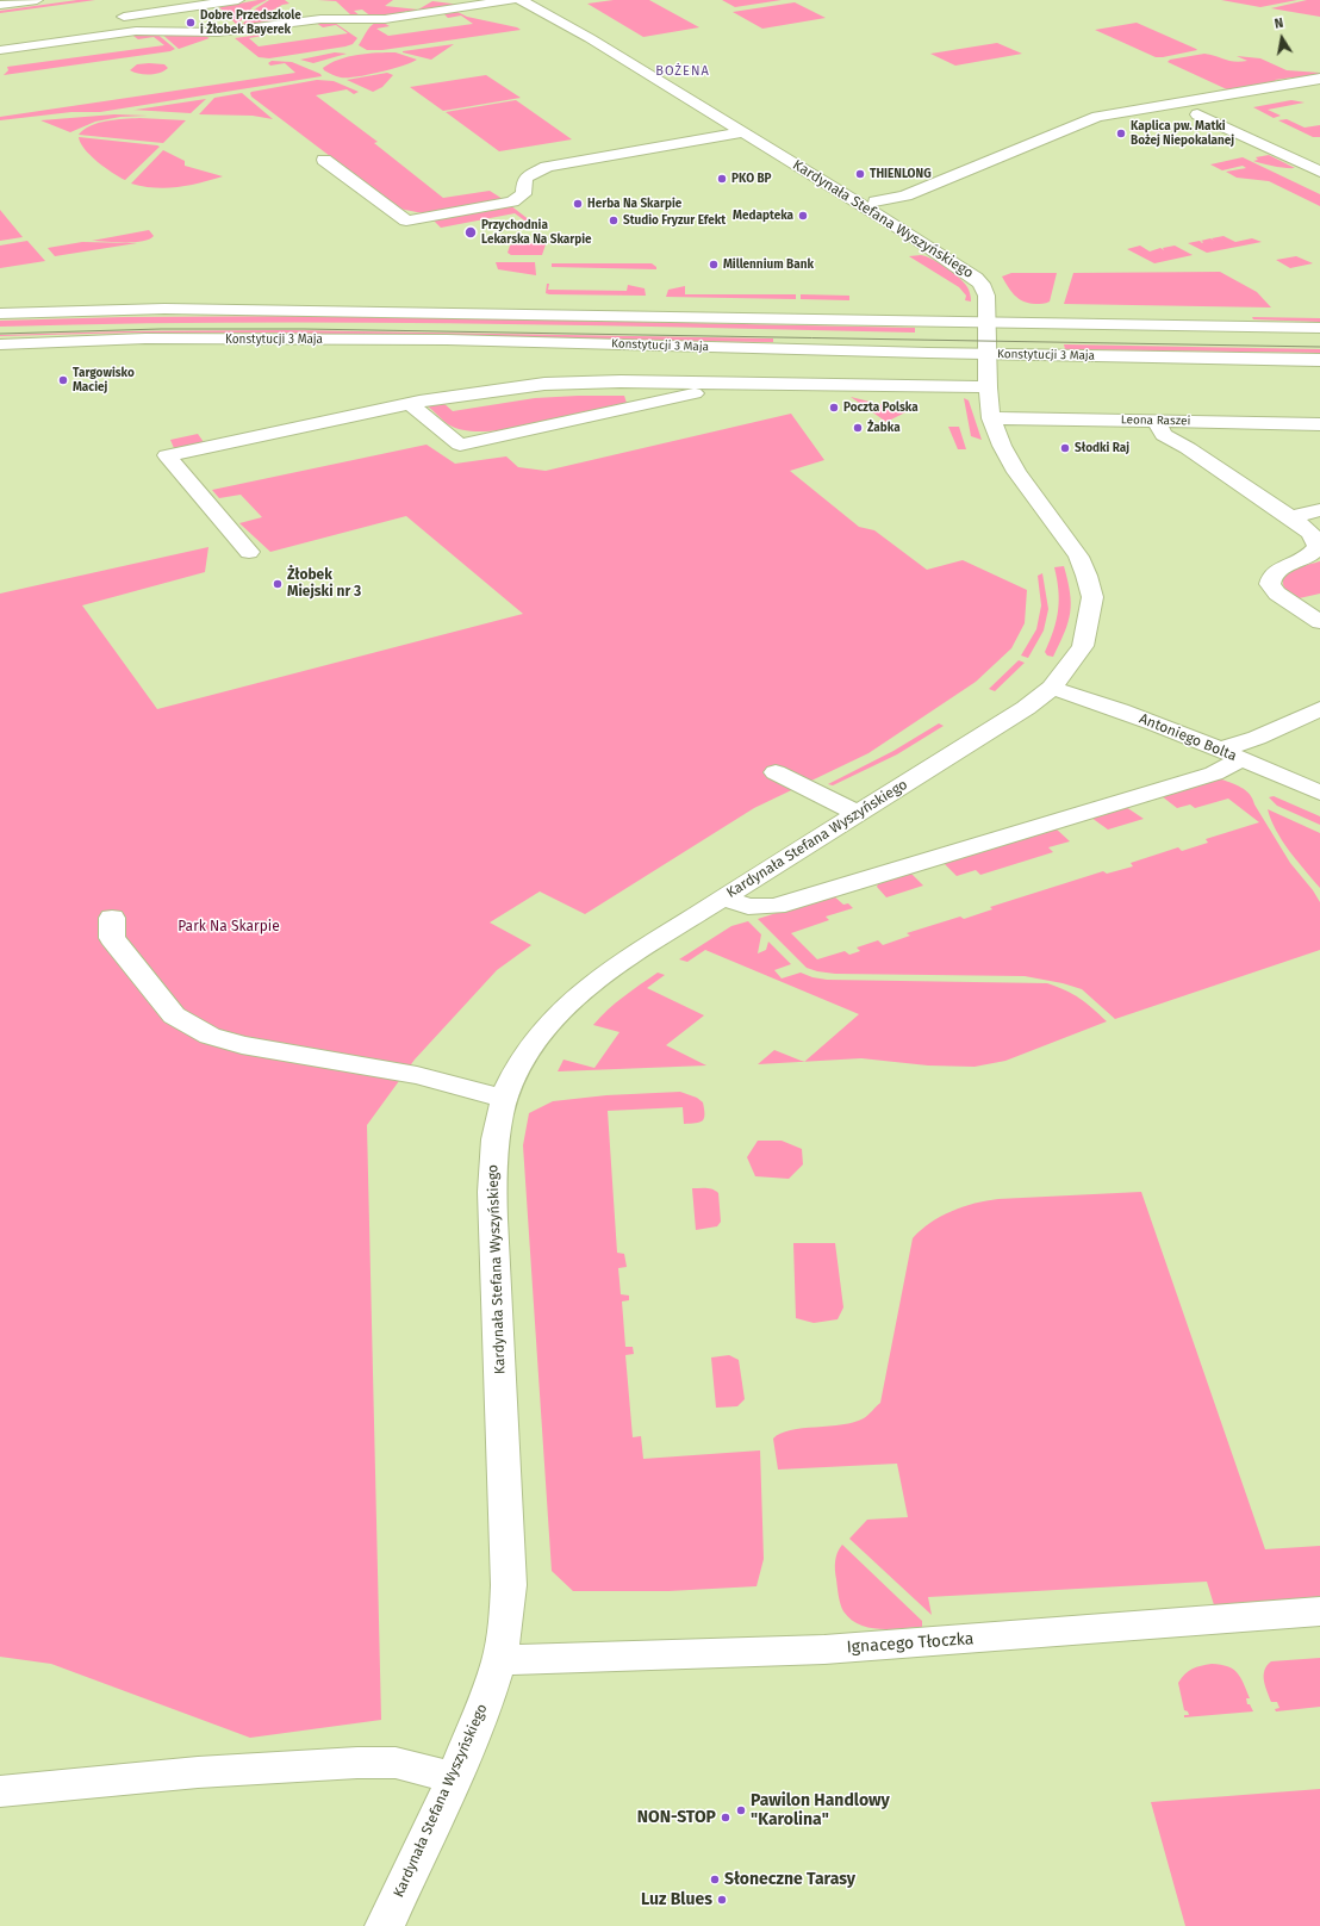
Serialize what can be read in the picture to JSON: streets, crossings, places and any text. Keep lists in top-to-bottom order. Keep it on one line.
{"streets":{"street":["Kardynała Stefana Wyszyńskiego","Konstytucji 3 Maja","Leona Raszei","Antoniego Bolta","Ignacego Tłoczka"]},"crossings":[["Kardynała Stefana Wyszyńskiego","Konstytucji 3 Maja"],["Kardynała Stefana Wyszyńskiego","Leona Raszei"],["Kardynała Stefana Wyszyńskiego","Antoniego Bolta"],["Kardynała Stefana Wyszyńskiego","Ignacego Tłoczka"]],"districts":["BOŻENA"],"parks":["Park Na Skarpie"],"places":["Dobre Przedszkole i Żłobek Bayerek","Kaplica pw. Matki Bożej Niepokalanej","THIENLONG","PKO BP","Herba Na Skarpie","Medapteka","Studio Fryzur Efekt","Przychodnia Lekarska Na Skarpie","Millennium Bank","Targowisko Maciej","Poczta Polska","Żabka","Słodki Raj","Żłobek Miejski nr 3","Pawilon Handlowy \"Karolina\"","NON-STOP","Słoneczne Tarasy","Luz Blues"],"north":"top"}
